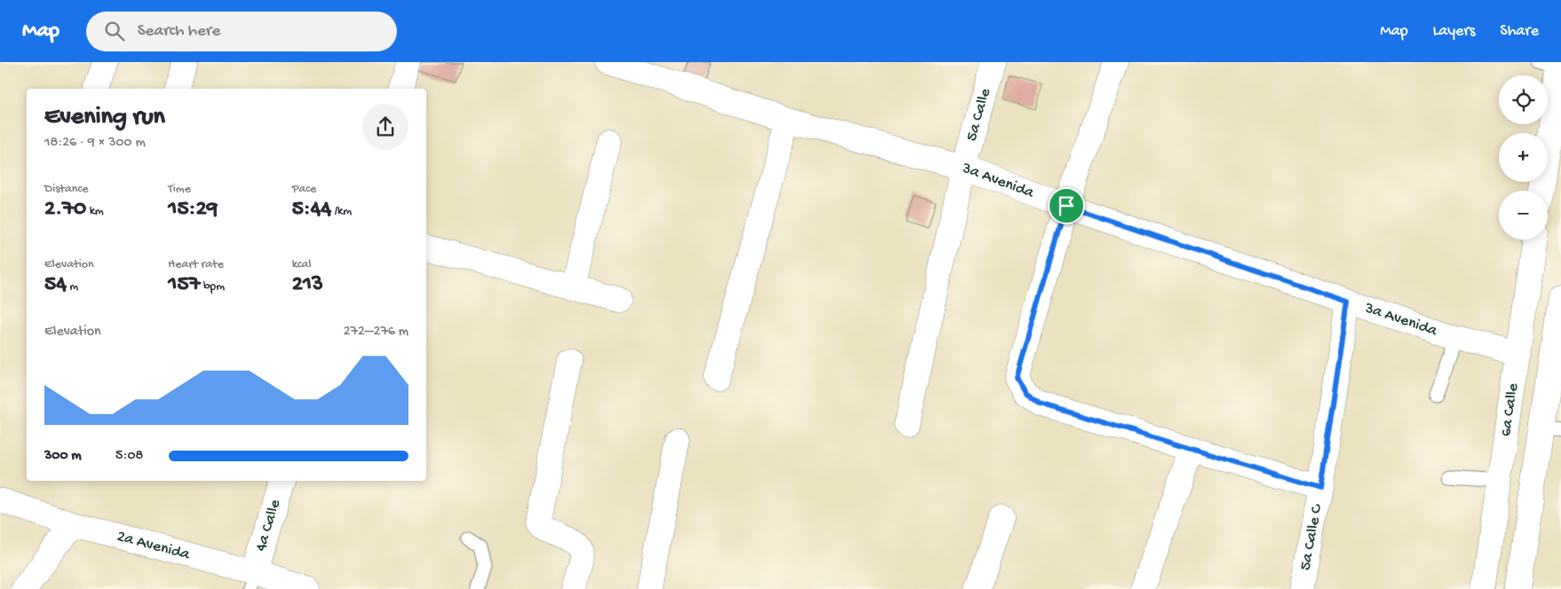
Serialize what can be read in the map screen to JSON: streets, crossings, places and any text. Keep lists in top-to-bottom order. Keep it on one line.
{"streets":{"street":["5a Calle","3a Avenida","6a Calle","4a Calle","5a Calle C","2a Avenida"]},"crossings":[["5a Calle","3a Avenida"],["3a Avenida","6a Calle"],["3a Avenida","5a Calle C"],["4a Calle","2a Avenida"]],"page":{"header":"Map","search":"Search here","nav":["Map","Layers","Share"],"map_buttons":["+","−"],"heading":["Evening run","18:26 · 9 × 300 m"],"stats":[["Distance","2.70 km"],["Time","15:29"],["Pace","5:44 /km"],["Elevation","54 m"],["Heart rate","157 bpm"],["kcal","213"]],"chart":["Elevation","272–276 m"],"list":[{"name":"300 m","note":"5:08"}]}}
